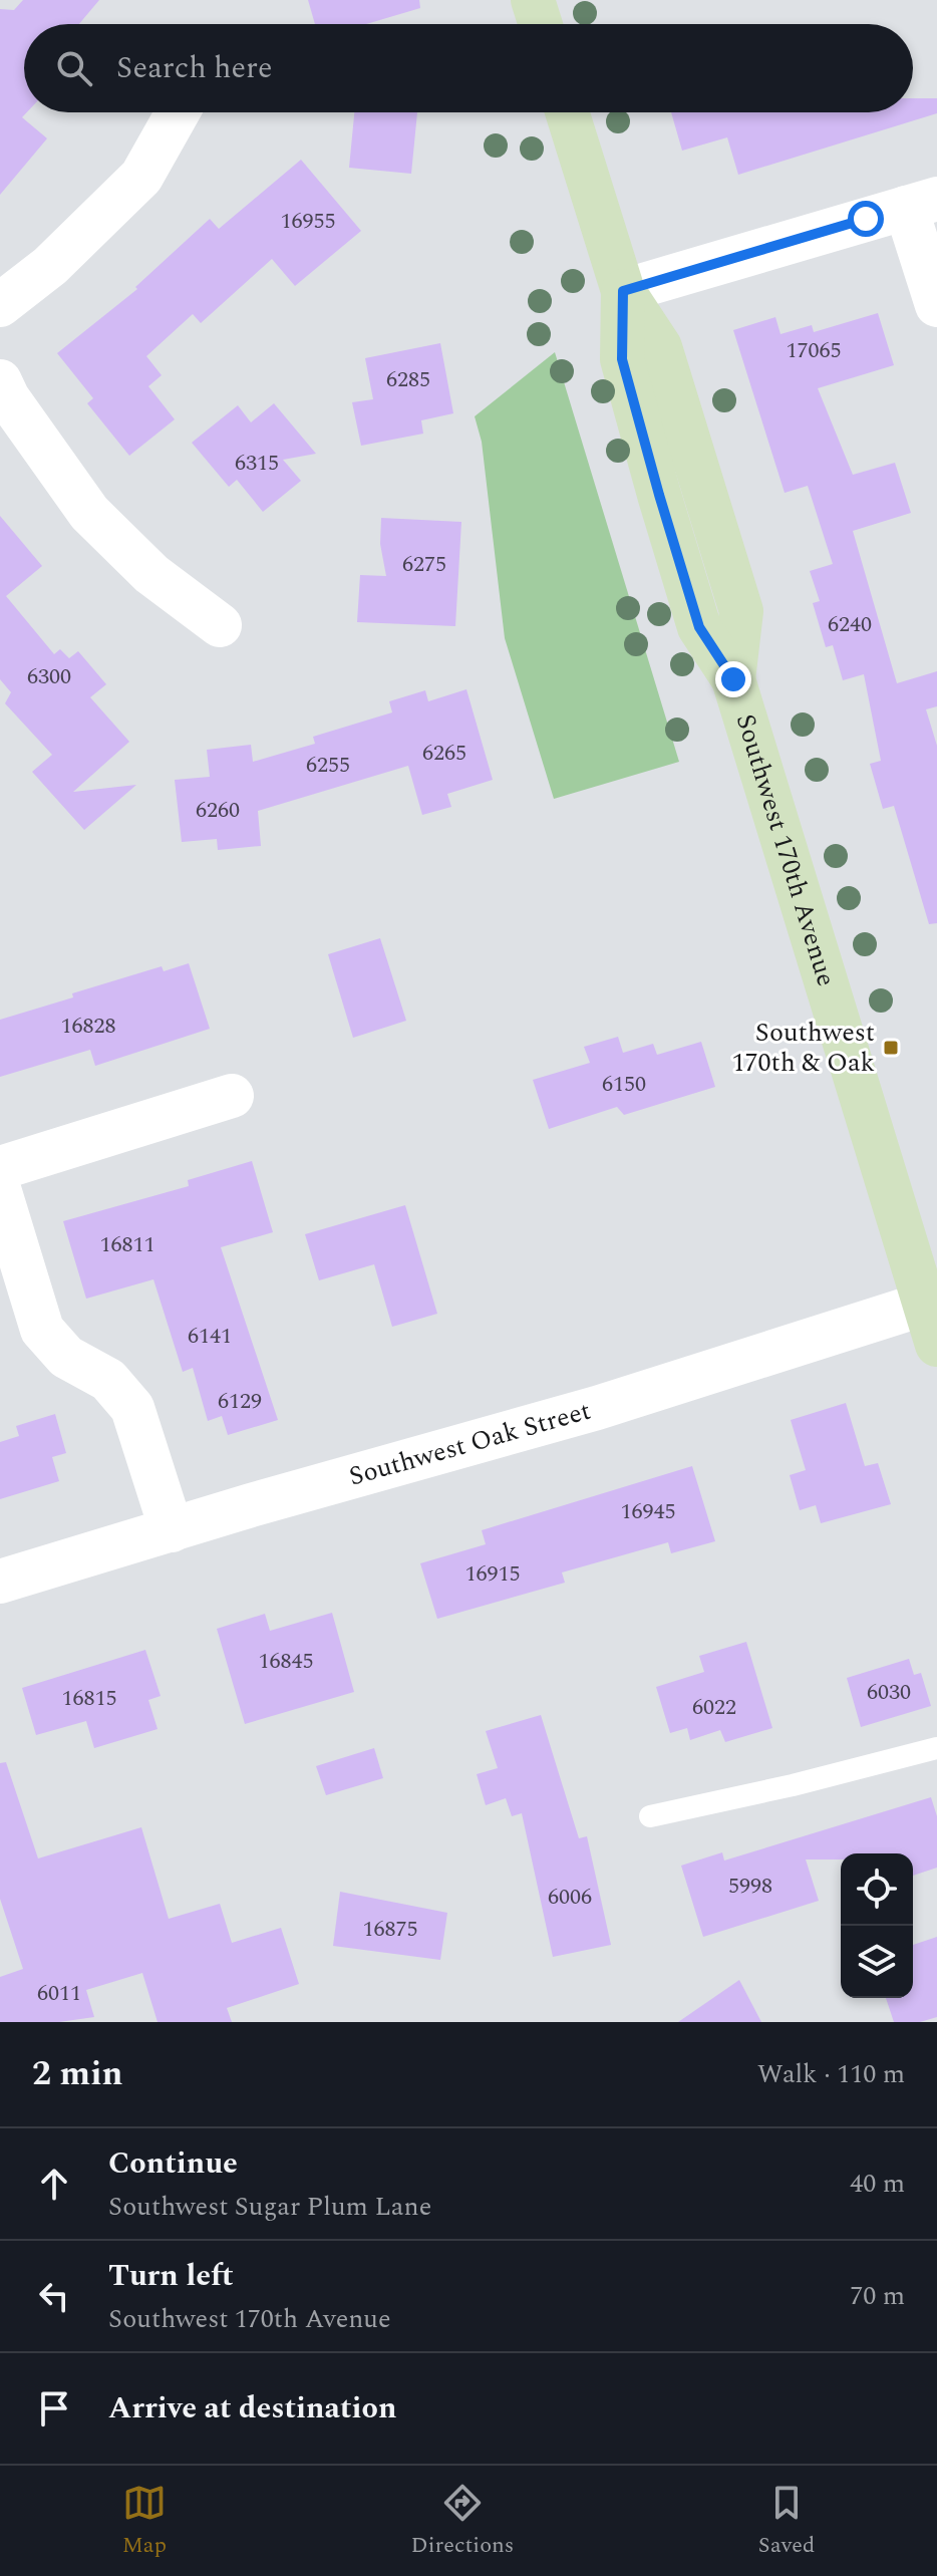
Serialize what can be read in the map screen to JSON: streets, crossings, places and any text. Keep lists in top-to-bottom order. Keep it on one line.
{"streets":{"main road":["Southwest 170th Avenue"],"street":["Southwest Oak Street"]},"crossings":[["Southwest 170th Avenue","Southwest Oak Street"]],"places":{"transit":["Southwest 170th & Oak"]},"house_numbers":["16955","17065","6285","6315","6275","6240","6300","6265","6255","6260","16828","6150","16811","6141","6129","16945","16915","16845","6030","16815","6022","5998","6006","16875","6011"],"page":{"search":"Search here","heading":["2 min","Walk · 110 m"],"list":[["Continue","Southwest Sugar Plum Lane","40 m"],["Turn left","Southwest 170th Avenue","70 m"],"Arrive at destination"],"nav":["Map","Directions","Saved"]}}
